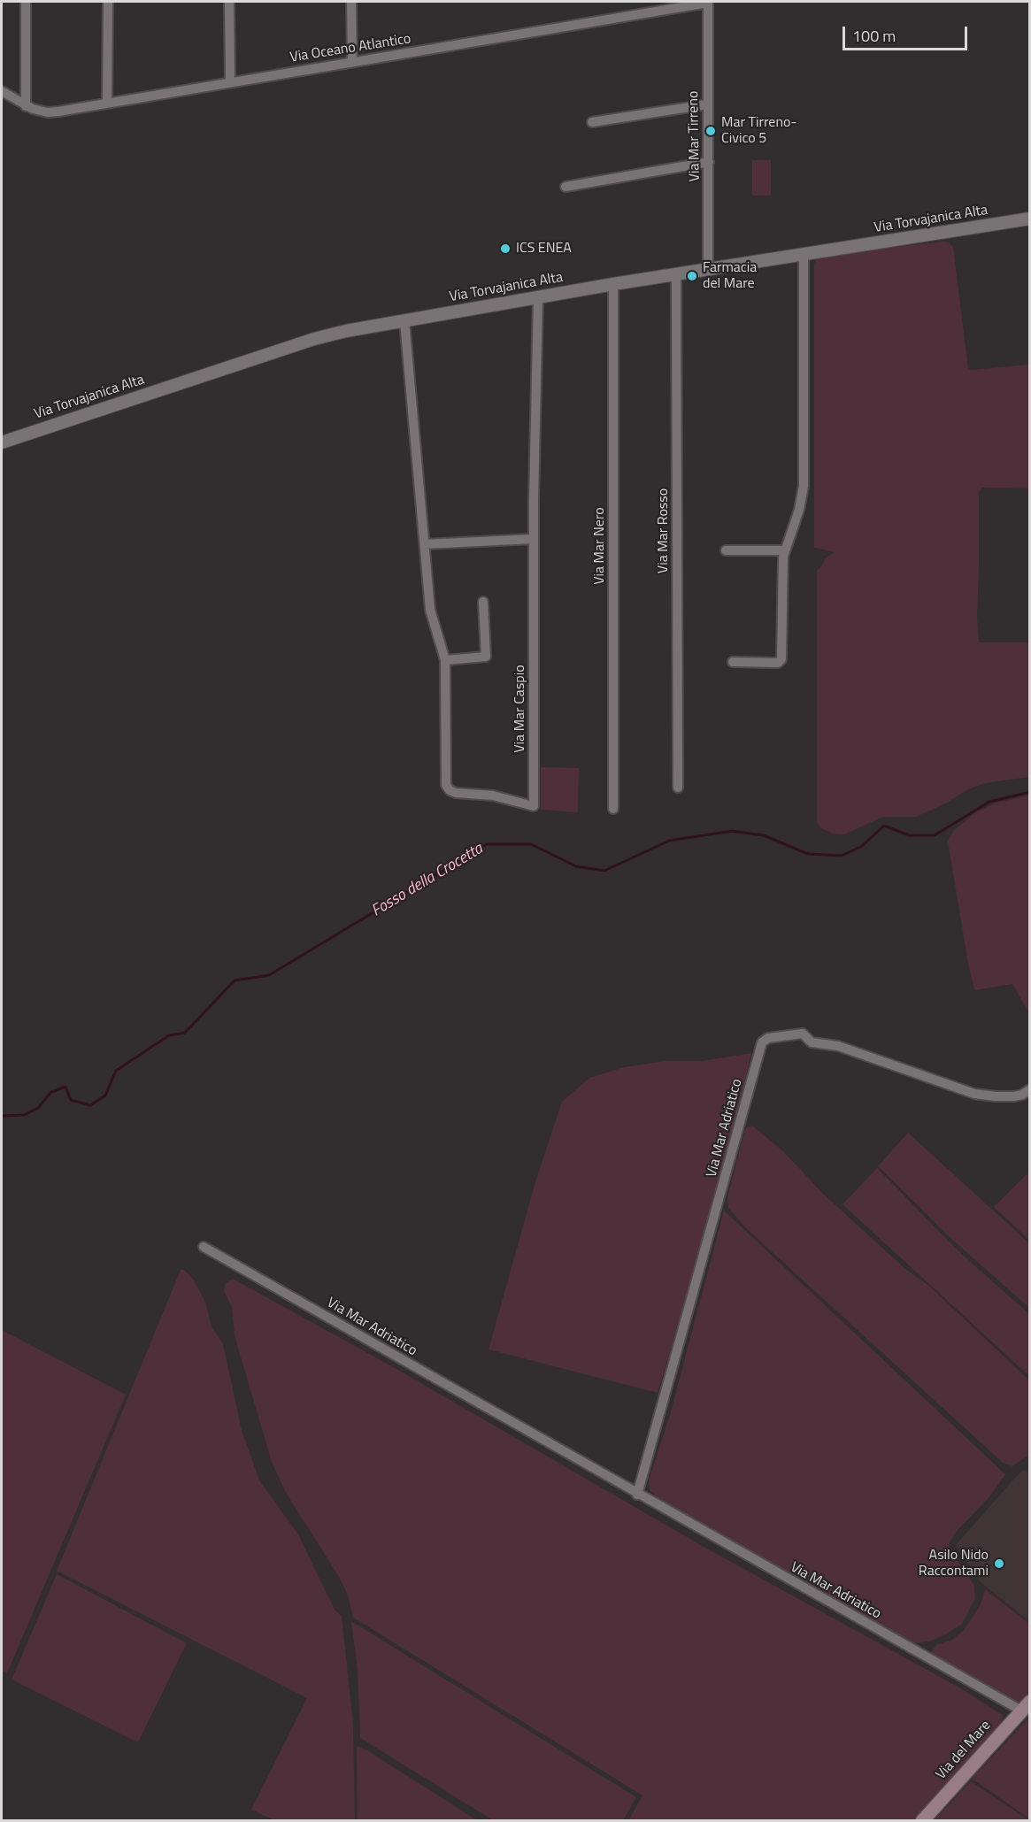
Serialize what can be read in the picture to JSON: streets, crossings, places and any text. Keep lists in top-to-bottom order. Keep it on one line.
{"streets":{"main road":["Via del Mare"],"street":["Via Oceano Atlantico","Via Mar Tirreno","Via Torvajanica Alta","Via Mar Rosso","Via Mar Nero","Via Mar Caspio","Via Mar Adriatico"]},"crossings":[["Via Oceano Atlantico","Via Mar Tirreno"],["Via Mar Tirreno","Via Torvajanica Alta"],["Via Torvajanica Alta","Via Mar Rosso"],["Via Torvajanica Alta","Via Mar Nero"],["Via Torvajanica Alta","Via Mar Caspio"],["Via Mar Adriatico","Via del Mare"]],"water":["Fosso della Crocetta"],"places":["Mar Tirreno- Civico 5","ICS ENEA","Farmacia del Mare","Asilo Nido Raccontami"],"scale_bar":"100 m"}
